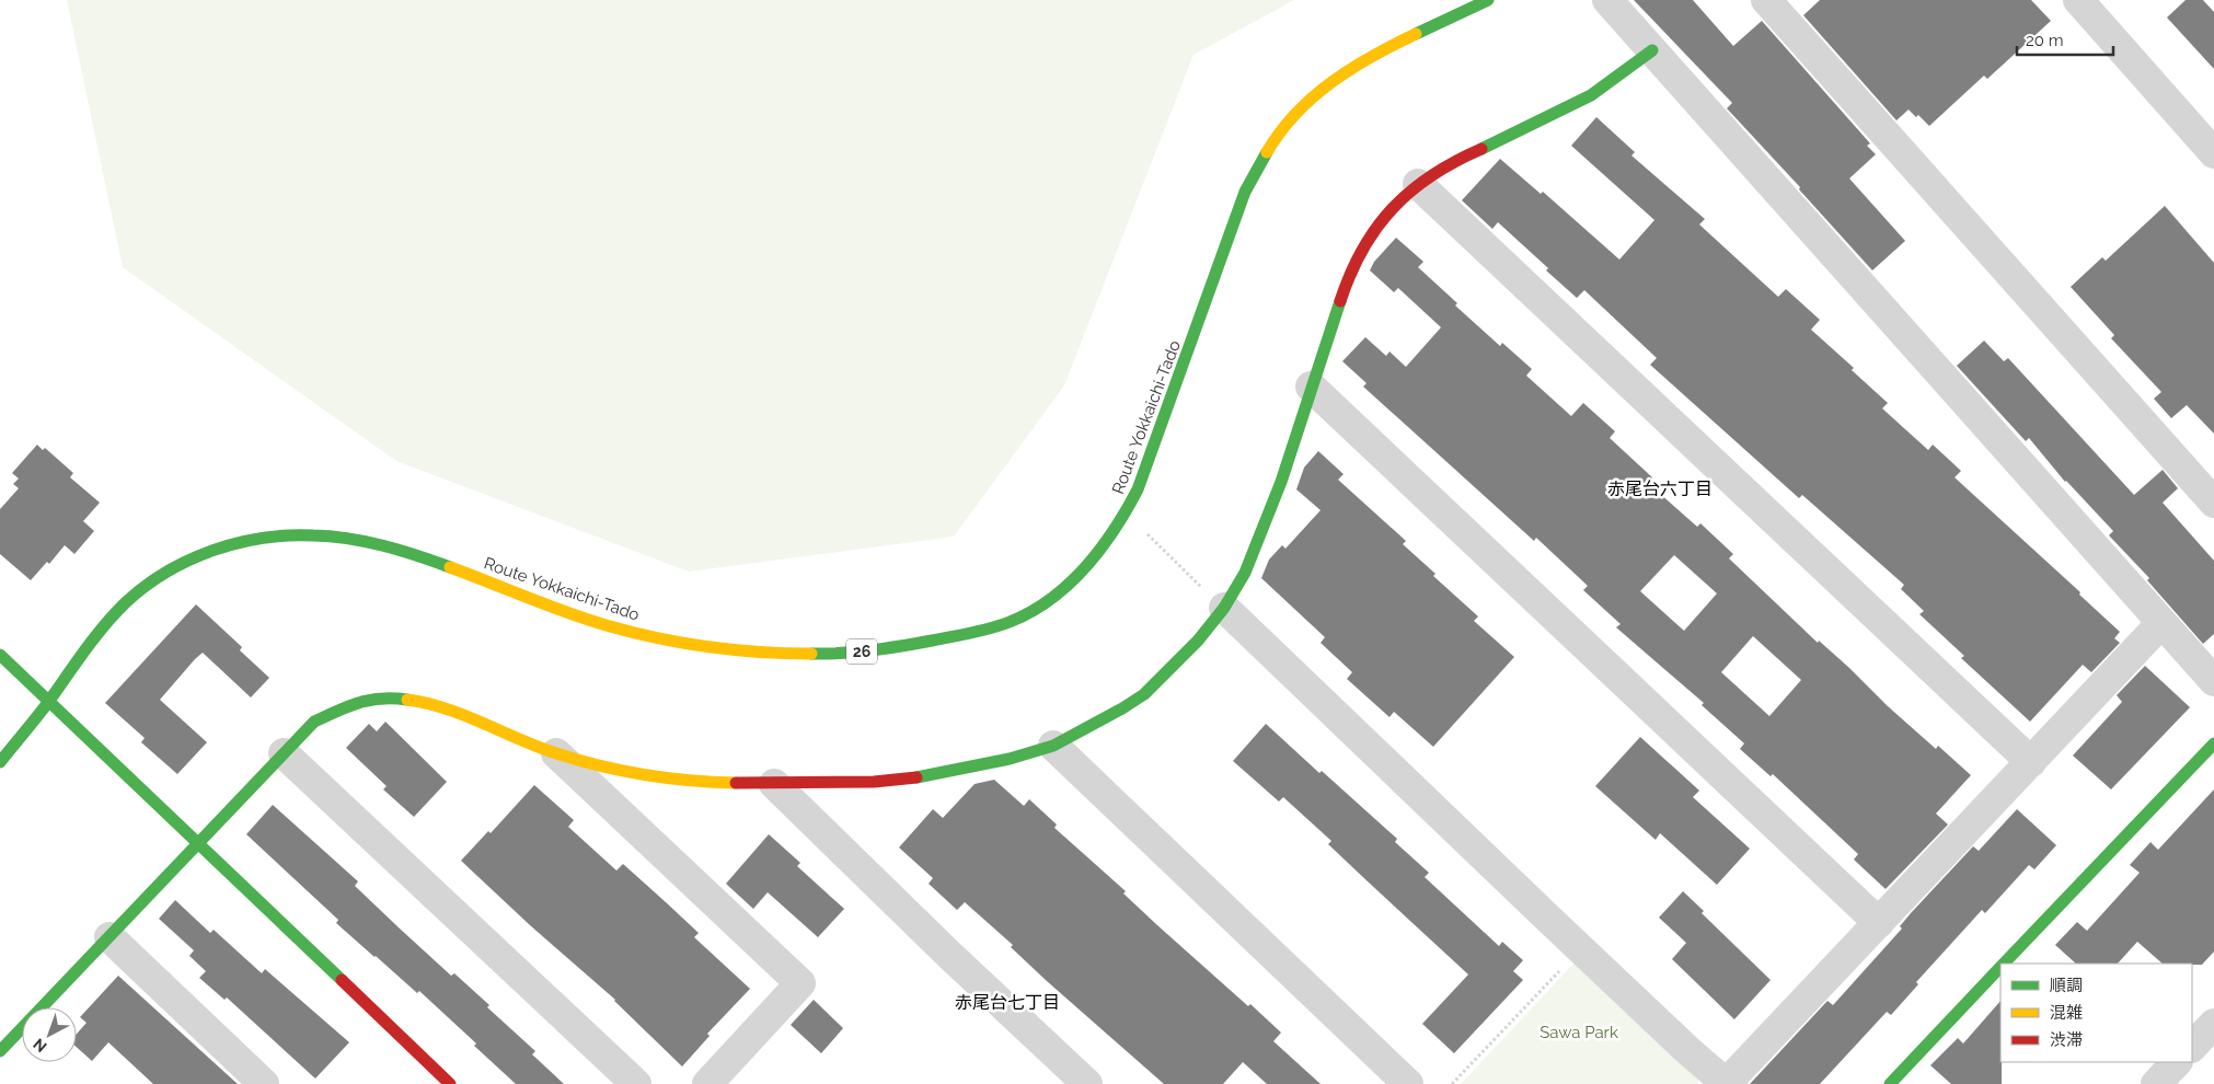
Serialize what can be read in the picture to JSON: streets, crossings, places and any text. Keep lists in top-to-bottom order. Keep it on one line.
{"streets":{"street":["Route Yokkaichi-Tado","26"]},"districts":["赤尾台六丁目","赤尾台七丁目"],"parks":["Sawa Park"],"legend":["順調","混雑","渋滞"],"scale_bar":"20 m","north":"bottom left"}
